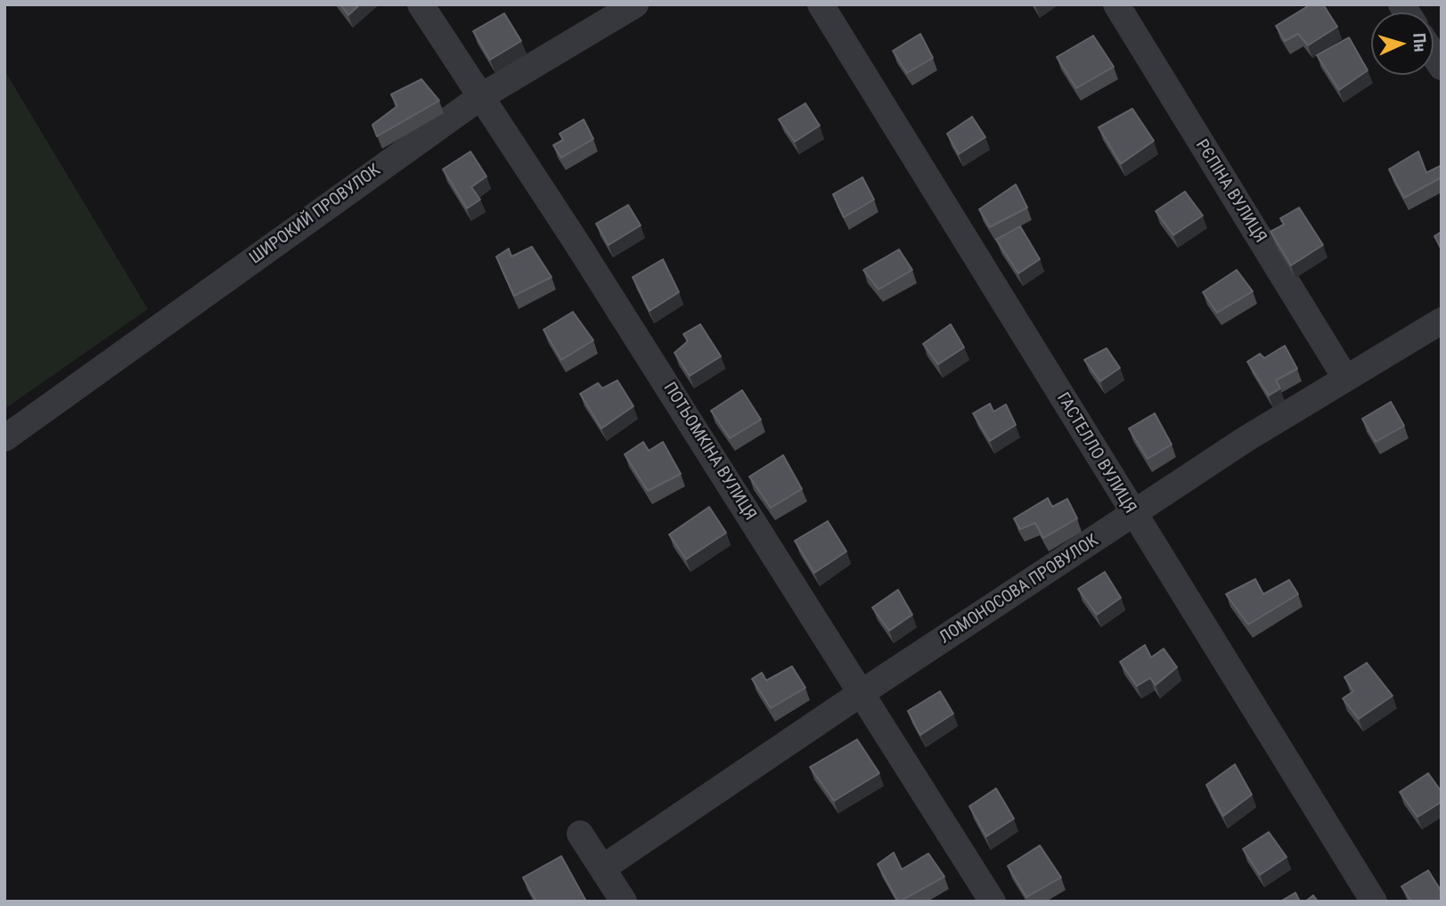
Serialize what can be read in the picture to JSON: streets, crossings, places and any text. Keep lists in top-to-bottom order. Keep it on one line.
{"streets":{"street":["РЄПІНА ВУЛИЦЯ","ШИРОКИЙ ПРОВУЛОК","ПОТЬОМКІНА ВУЛИЦЯ","ГАСТЕЛЛО ВУЛИЦЯ","ЛОМОНОСОВА ПРОВУЛОК"]},"crossings":[["РЄПІНА ВУЛИЦЯ","ЛОМОНОСОВА ПРОВУЛОК"],["ШИРОКИЙ ПРОВУЛОК","ПОТЬОМКІНА ВУЛИЦЯ"],["ПОТЬОМКІНА ВУЛИЦЯ","ЛОМОНОСОВА ПРОВУЛОК"],["ГАСТЕЛЛО ВУЛИЦЯ","ЛОМОНОСОВА ПРОВУЛОК"]],"north":"right"}
